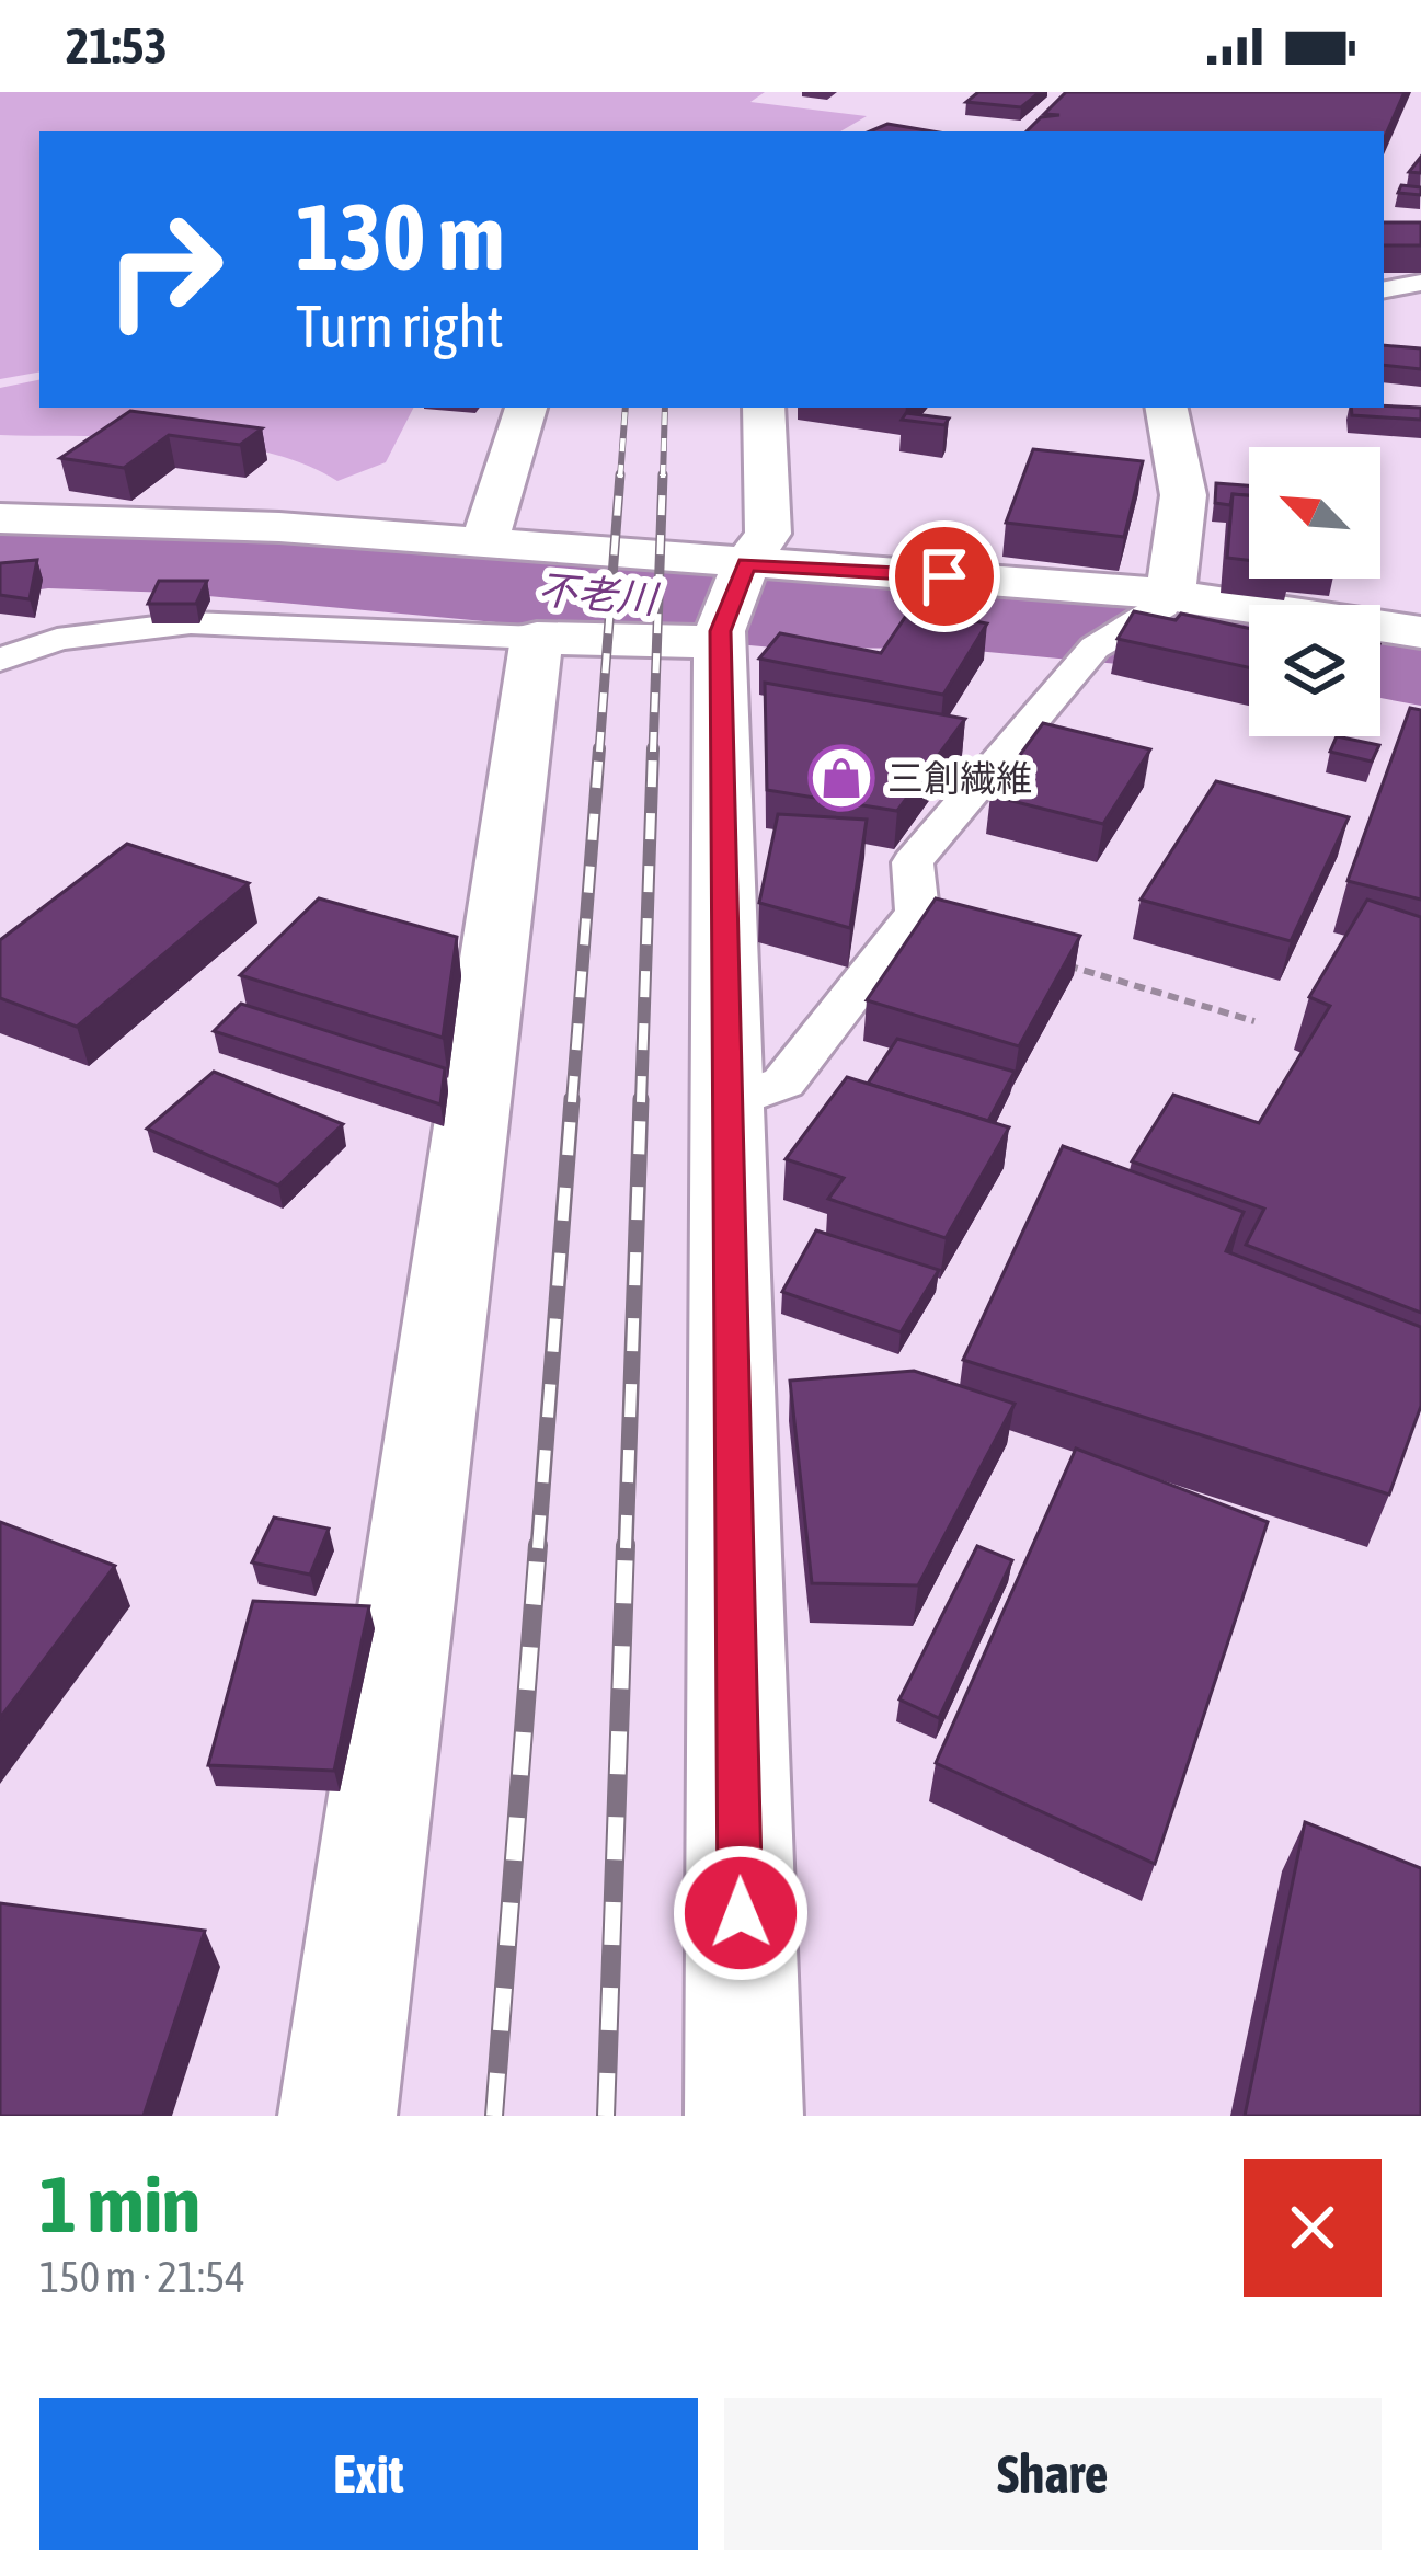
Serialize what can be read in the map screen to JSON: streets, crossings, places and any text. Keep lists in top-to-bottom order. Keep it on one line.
{"water":["不老川"],"places":{"shop":["三創繊維"]},"north":"top left","page":{"status":"21:53","turn":["130 m","Turn right"],"heading":["1 min","150 m · 21:54"],"buttons":["Exit","Share"]}}
